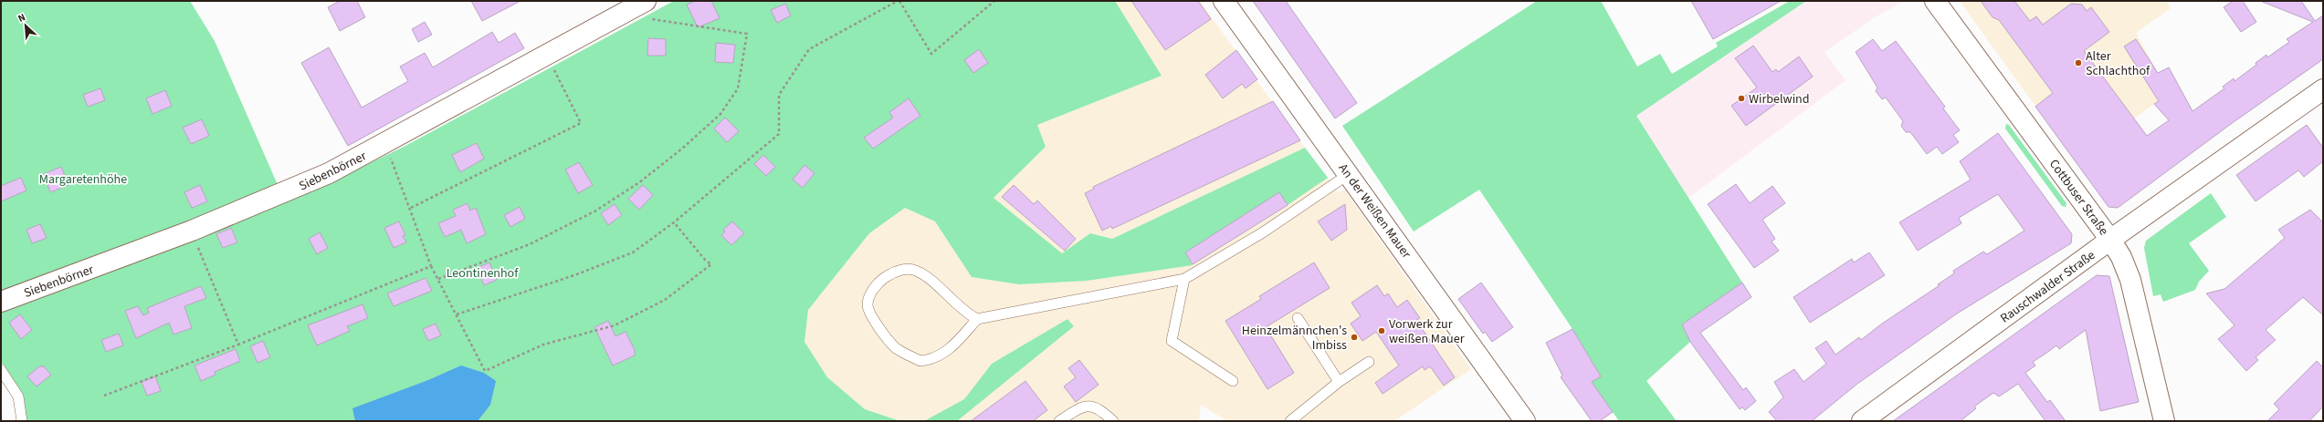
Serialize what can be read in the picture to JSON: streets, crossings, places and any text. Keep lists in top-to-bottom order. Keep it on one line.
{"streets":{"street":["Siebenbörner","Cottbuser Straße","An der Weißen Mauer","Rauschwalder Straße"]},"crossings":[["Cottbuser Straße","Rauschwalder Straße"]],"parks":["Margaretenhöhe","Leontinenhof"],"places":["Alter Schlachthof","Wirbelwind","Vorwerk zur weißen Mauer","Heinzelmännchen's Imbiss"],"north":"top left"}
